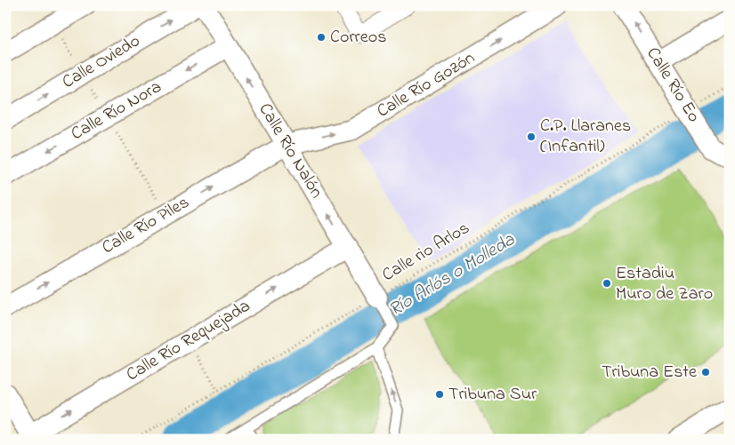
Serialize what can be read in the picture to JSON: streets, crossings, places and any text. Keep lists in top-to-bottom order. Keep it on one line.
{"streets":{"street":["Calle Oviedo","Calle Río Gozón","Calle Río Eo","Calle Río Nora","Calle Río Nalón","Calle Río Piles","Calle Río Requejada"],"path":["Calle rio Arlos"]},"crossings":[["Calle Río Gozón","Calle Río Nalón"],["Calle Río Gozón","Calle Río Piles"],["Calle Río Eo","Calle rio Arlos"],["Calle Río Nora","Calle Río Nalón"],["Calle Río Nalón","Calle Río Piles"],["Calle Río Nalón","Calle rio Arlos"],["Calle Río Nalón","Calle Río Requejada"]],"one_way":["Calle Río Gozón","Calle Río Eo","Calle Río Nalón","Calle Río Piles","Calle Río Requejada"],"water":["Río Arlós o Molleda"],"places":["Correos","C.P. Llaranes (Infantil)","Estadiu Muro de Zaro","Tribuna Este","Tribuna Sur"]}
